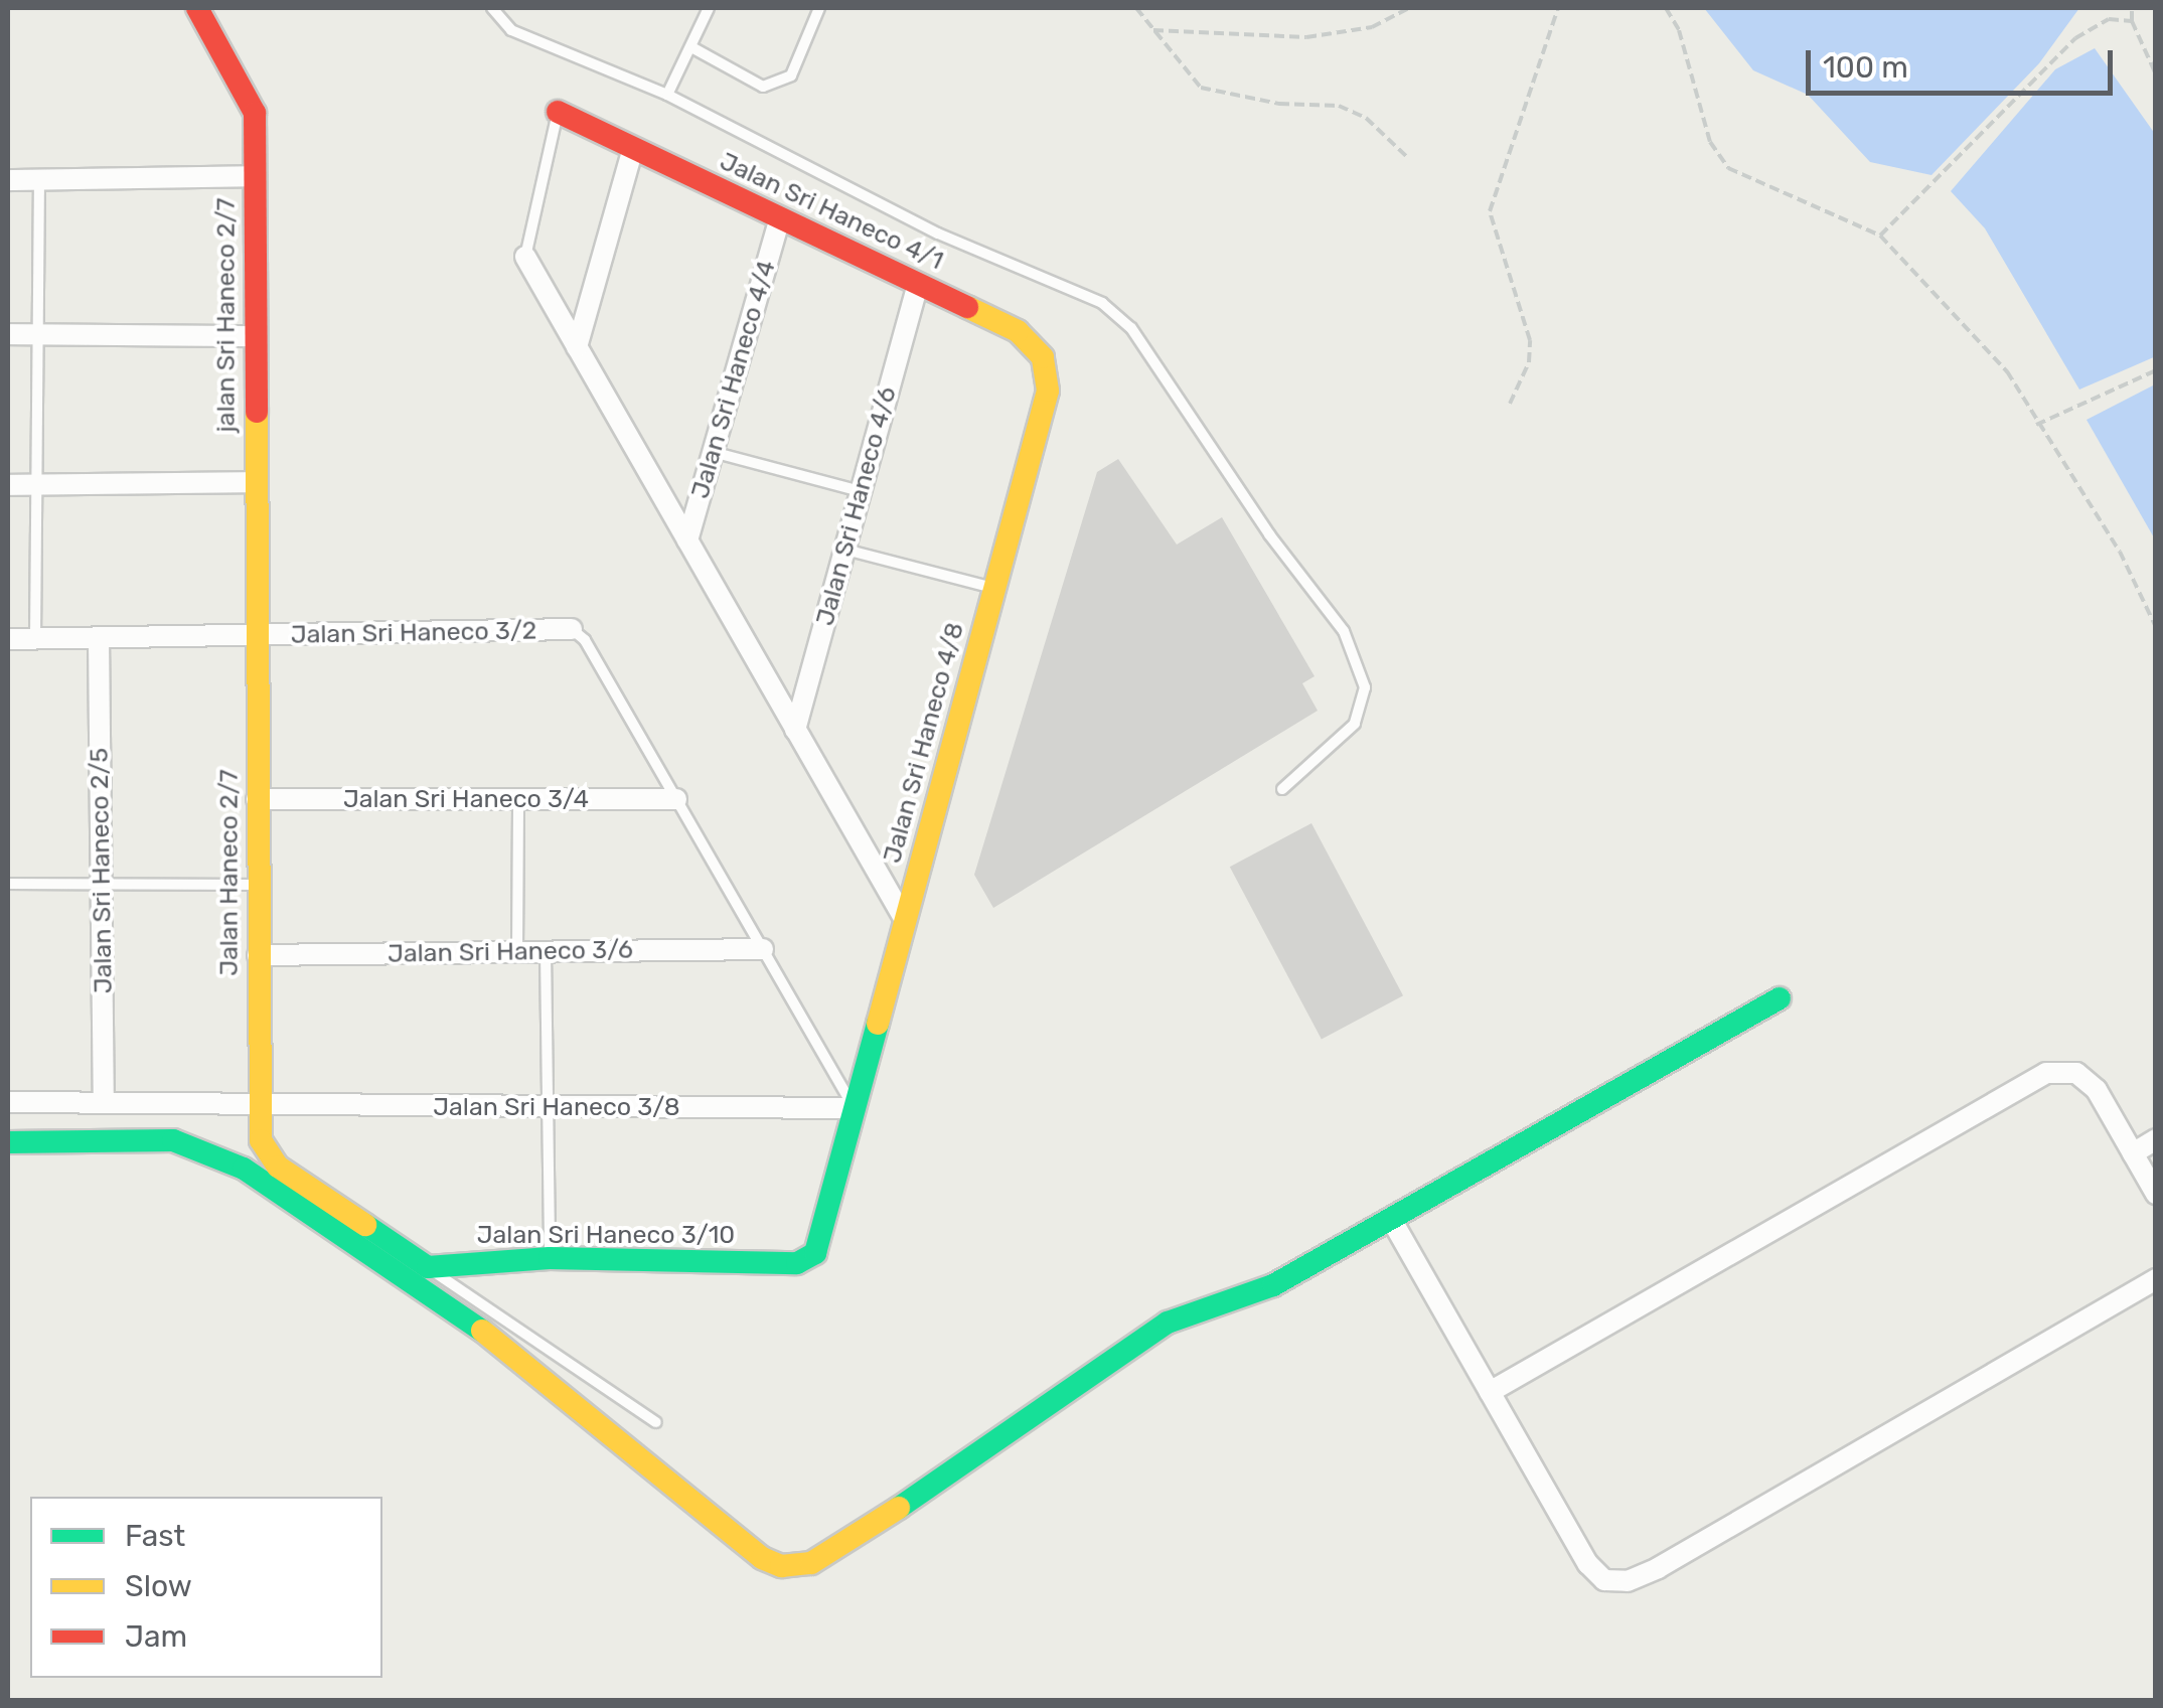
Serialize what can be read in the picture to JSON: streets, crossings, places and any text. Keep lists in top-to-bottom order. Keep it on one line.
{"streets":{"street":["Jalan Sri Haneco 4/1","jalan Sri Haneco 2/7","Jalan Sri Haneco 4/4","Jalan Sri Haneco 4/6","Jalan Sri Haneco 3/2","Jalan Sri Haneco 4/8","Jalan Sri Haneco 3/4","Jalan Sri Haneco 2/5","Jalan Haneco 2/7","Jalan Sri Haneco 3/6","Jalan Sri Haneco 3/8","Jalan Sri Haneco 3/10"]},"crossings":[["Jalan Sri Haneco 4/1","Jalan Sri Haneco 4/4"],["Jalan Sri Haneco 4/1","Jalan Sri Haneco 4/6"],["Jalan Sri Haneco 4/1","Jalan Sri Haneco 4/8"],["jalan Sri Haneco 2/7","Jalan Sri Haneco 3/2"],["jalan Sri Haneco 2/7","Jalan Haneco 2/7"],["Jalan Sri Haneco 3/2","Jalan Sri Haneco 2/5"],["Jalan Sri Haneco 3/2","Jalan Haneco 2/7"],["Jalan Sri Haneco 4/8","Jalan Sri Haneco 3/8"],["Jalan Sri Haneco 4/8","Jalan Sri Haneco 3/10"],["Jalan Sri Haneco 3/4","Jalan Haneco 2/7"],["Jalan Sri Haneco 2/5","Jalan Sri Haneco 3/8"],["Jalan Haneco 2/7","Jalan Sri Haneco 3/6"],["Jalan Haneco 2/7","Jalan Sri Haneco 3/8"],["Jalan Sri Haneco 3/8","Jalan Sri Haneco 3/10"]],"legend":["Fast","Slow","Jam"],"scale_bar":"100 m"}
